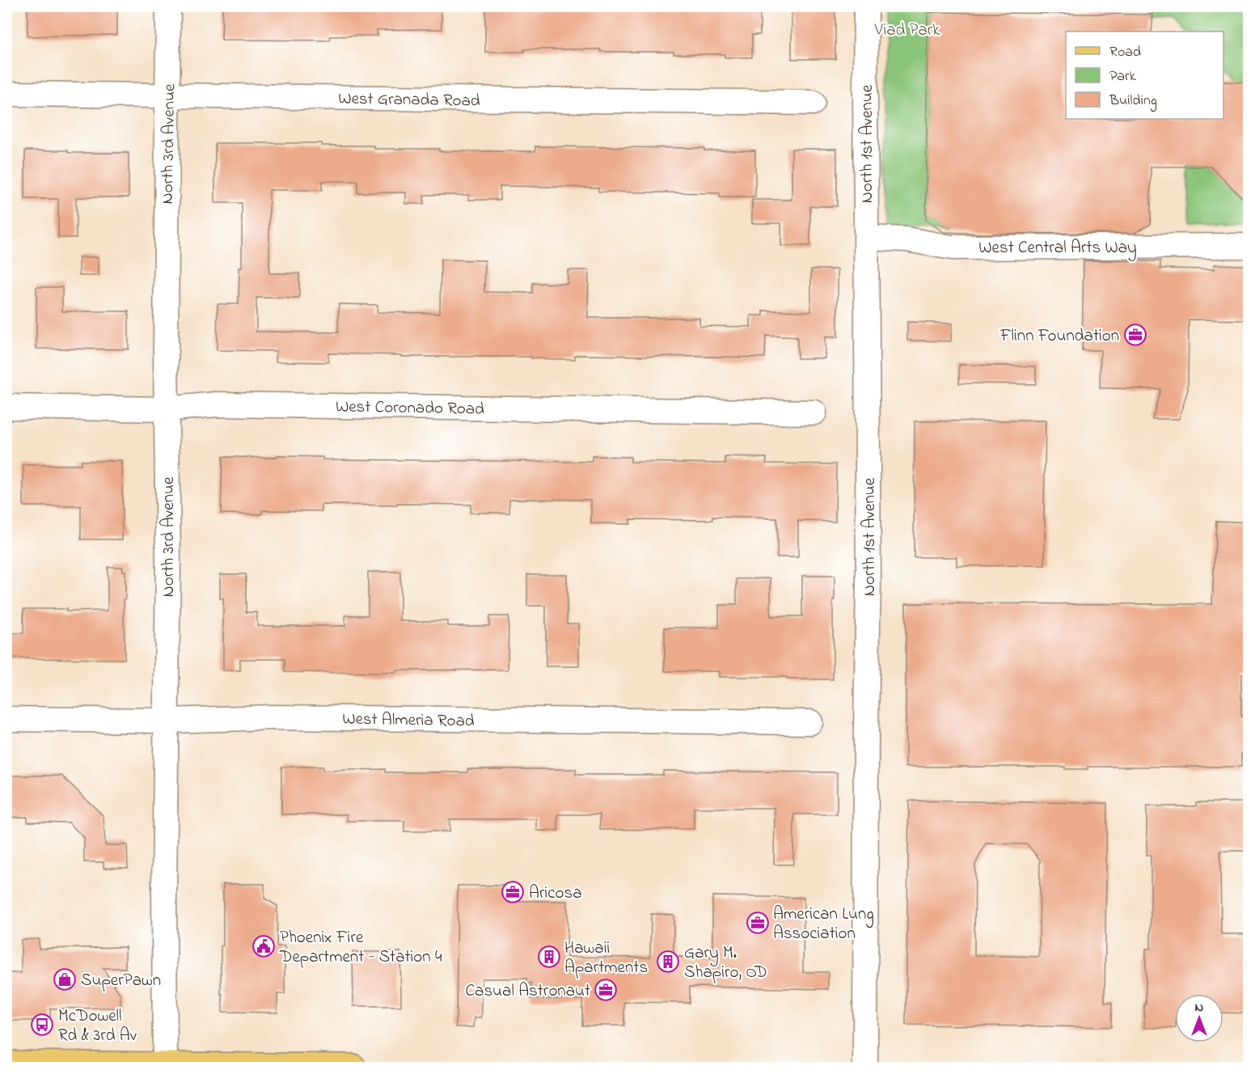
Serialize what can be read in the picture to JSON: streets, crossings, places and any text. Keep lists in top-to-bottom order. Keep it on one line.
{"streets":{"street":["West Granada Road","North 3rd Avenue","North 1st Avenue","West Central Arts Way","West Coronado Road","West Almeria Road"]},"crossings":[["West Granada Road","North 3rd Avenue"],["North 3rd Avenue","West Coronado Road"],["North 3rd Avenue","West Almeria Road"],["North 1st Avenue","West Central Arts Way"]],"parks":["Viad Park"],"places":{"office":["Flinn Foundation","Aricosa","American Lung Association","Casual Astronaut"],"public building":["Phoenix Fire Department - Station 4"],"building":["Hawaii Apartments","Gary M. Shapiro, OD"],"shop":["SuperPawn"],"bus stop":["McDowell Rd & 3rd Av"]},"legend":["Road","Park","Building"],"north":"top"}
